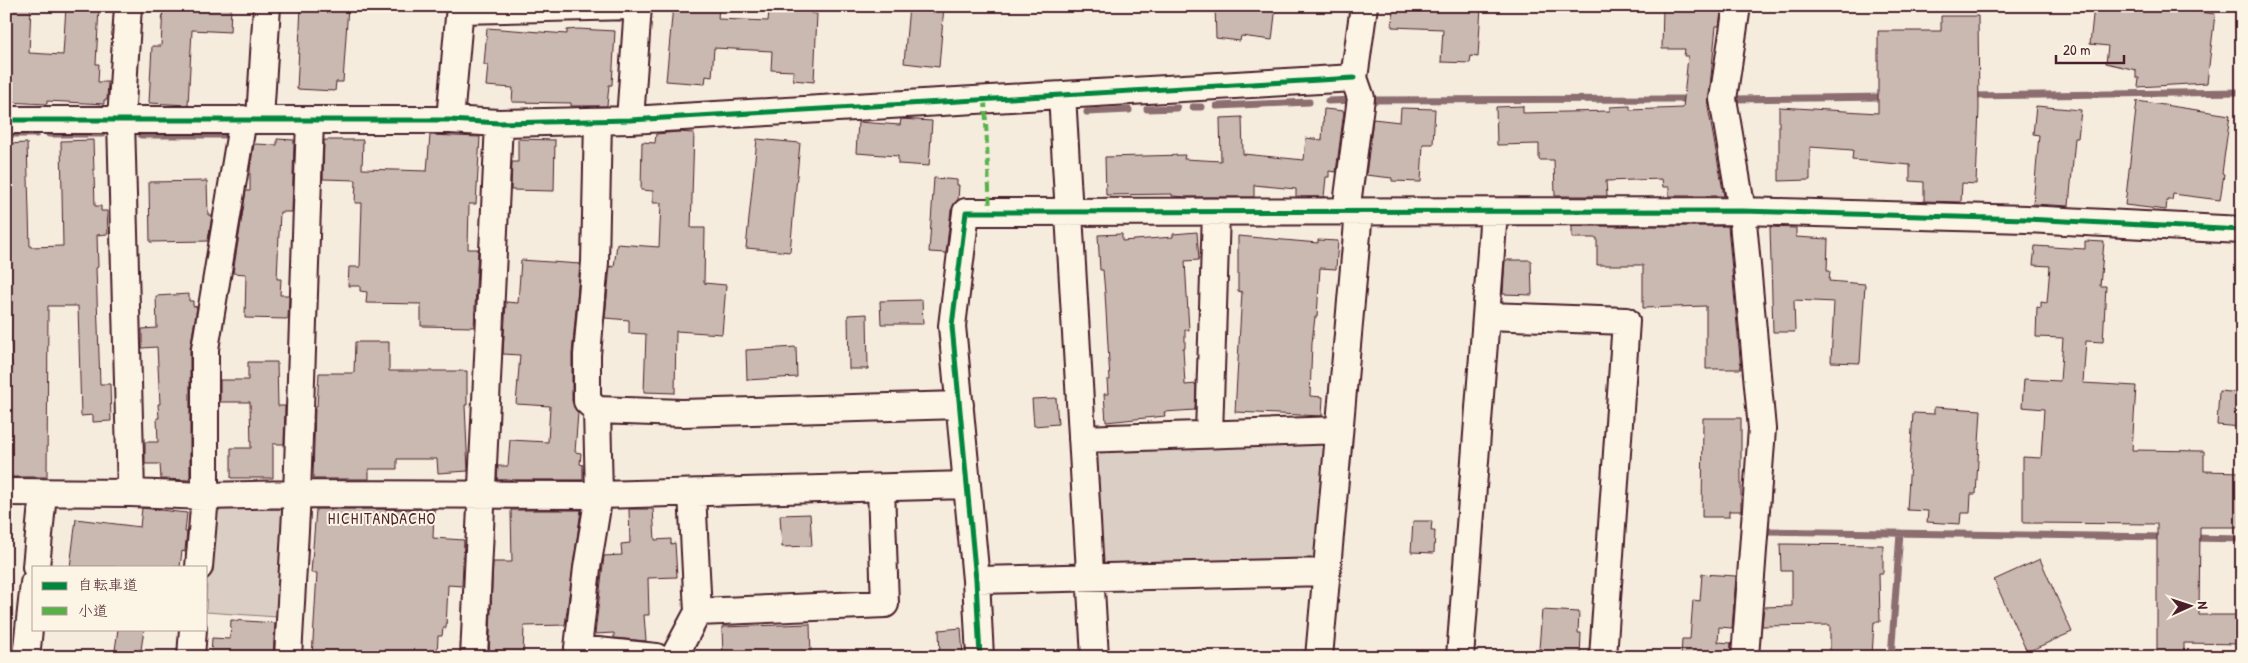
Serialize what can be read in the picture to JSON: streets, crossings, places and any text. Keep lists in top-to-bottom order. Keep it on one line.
{"districts":["HICHITANDACHO"],"legend":["自転車道","小道"],"scale_bar":"20 m","north":"right"}
